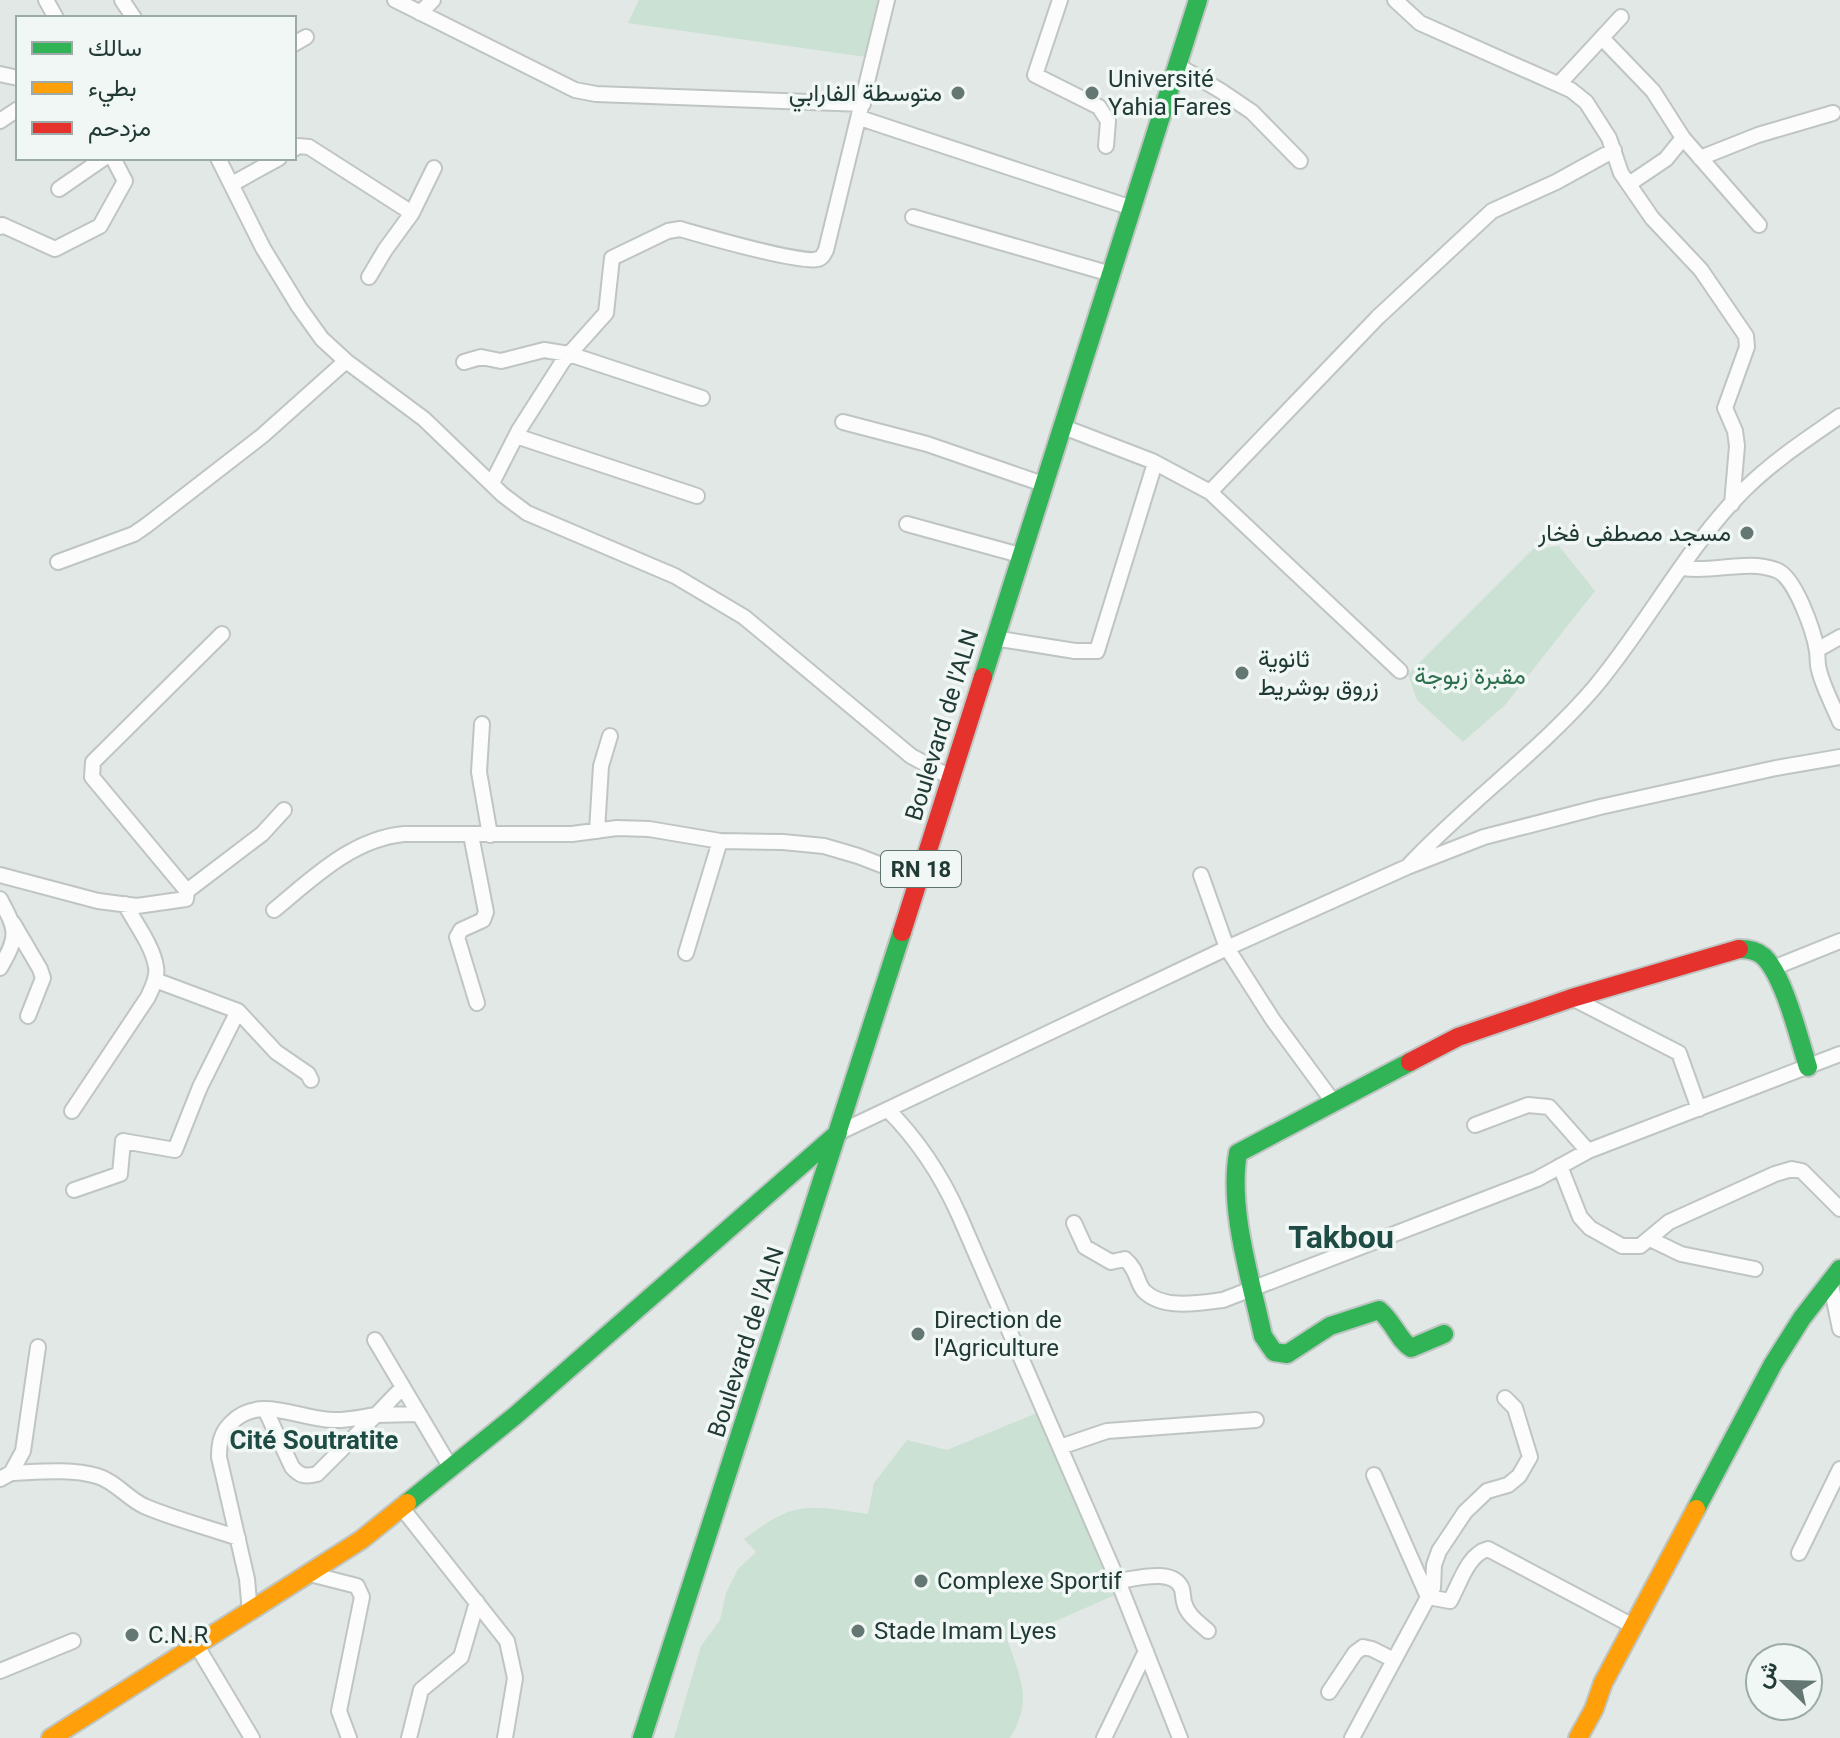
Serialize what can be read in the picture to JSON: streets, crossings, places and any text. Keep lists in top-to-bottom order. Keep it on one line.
{"streets":{"main road":["Boulevard de l'ALN","RN 18"]},"districts":["Takbou","Cité Soutratite"],"parks":["مقبرة زبوجة"],"places":["متوسطة الفارابي","Université Yahia Fares","مسجد مصطفى فخار","ثانوية زروق بوشريط","Direction de l'Agriculture","Complexe Sportif","Stade Imam Lyes","C.N.R"],"legend":["سالك","بطيء","مزدحم"],"north":"top left"}
